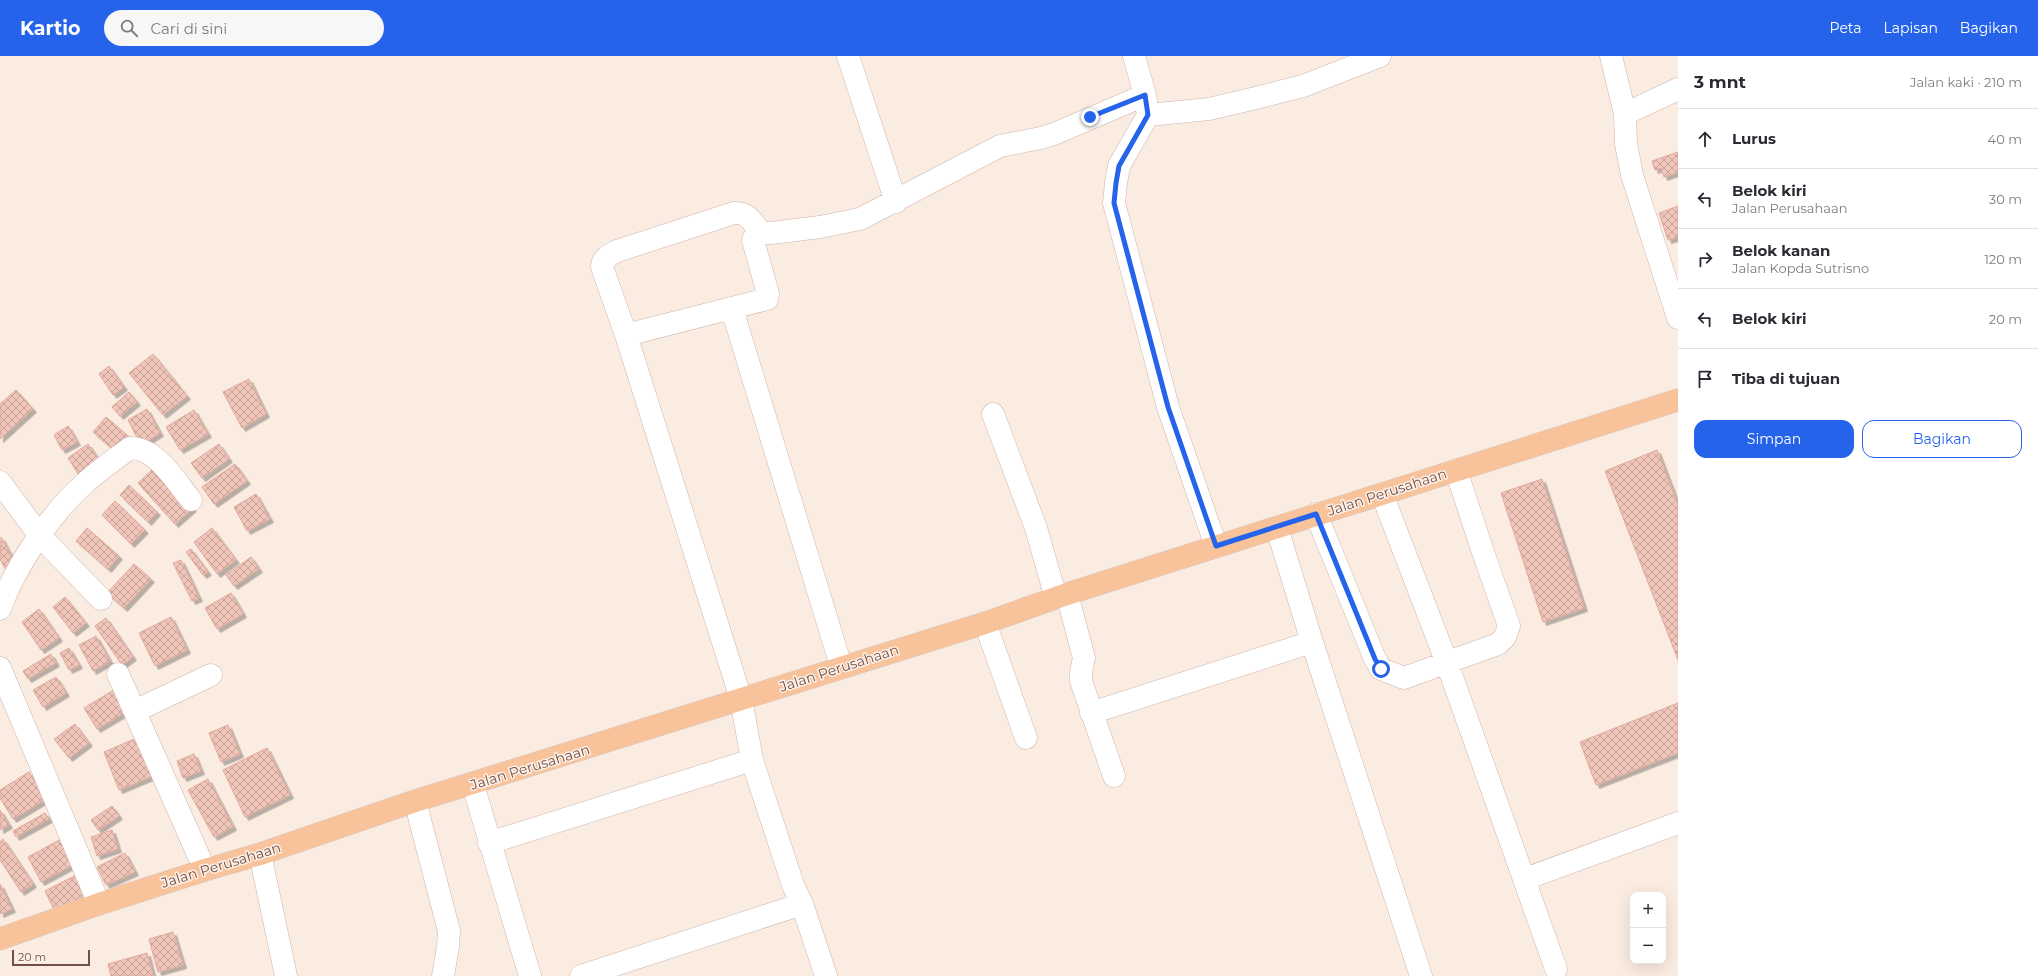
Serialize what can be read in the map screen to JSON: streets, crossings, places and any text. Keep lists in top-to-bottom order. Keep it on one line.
{"streets":{"main road":["Jalan Perusahaan"]},"scale_bar":"20 m","page":{"header":"Kartio","search":"Cari di sini","nav":["Peta","Lapisan","Bagikan"],"heading":["3 mnt","Jalan kaki · 210 m"],"list":[["Lurus","40 m"],["Belok kiri","Jalan Perusahaan","30 m"],["Belok kanan","Jalan Kopda Sutrisno","120 m"],["Belok kiri","20 m"],"Tiba di tujuan"],"buttons":["Simpan","Bagikan"],"map_buttons":["+","−"],"scale":"20 m"}}
